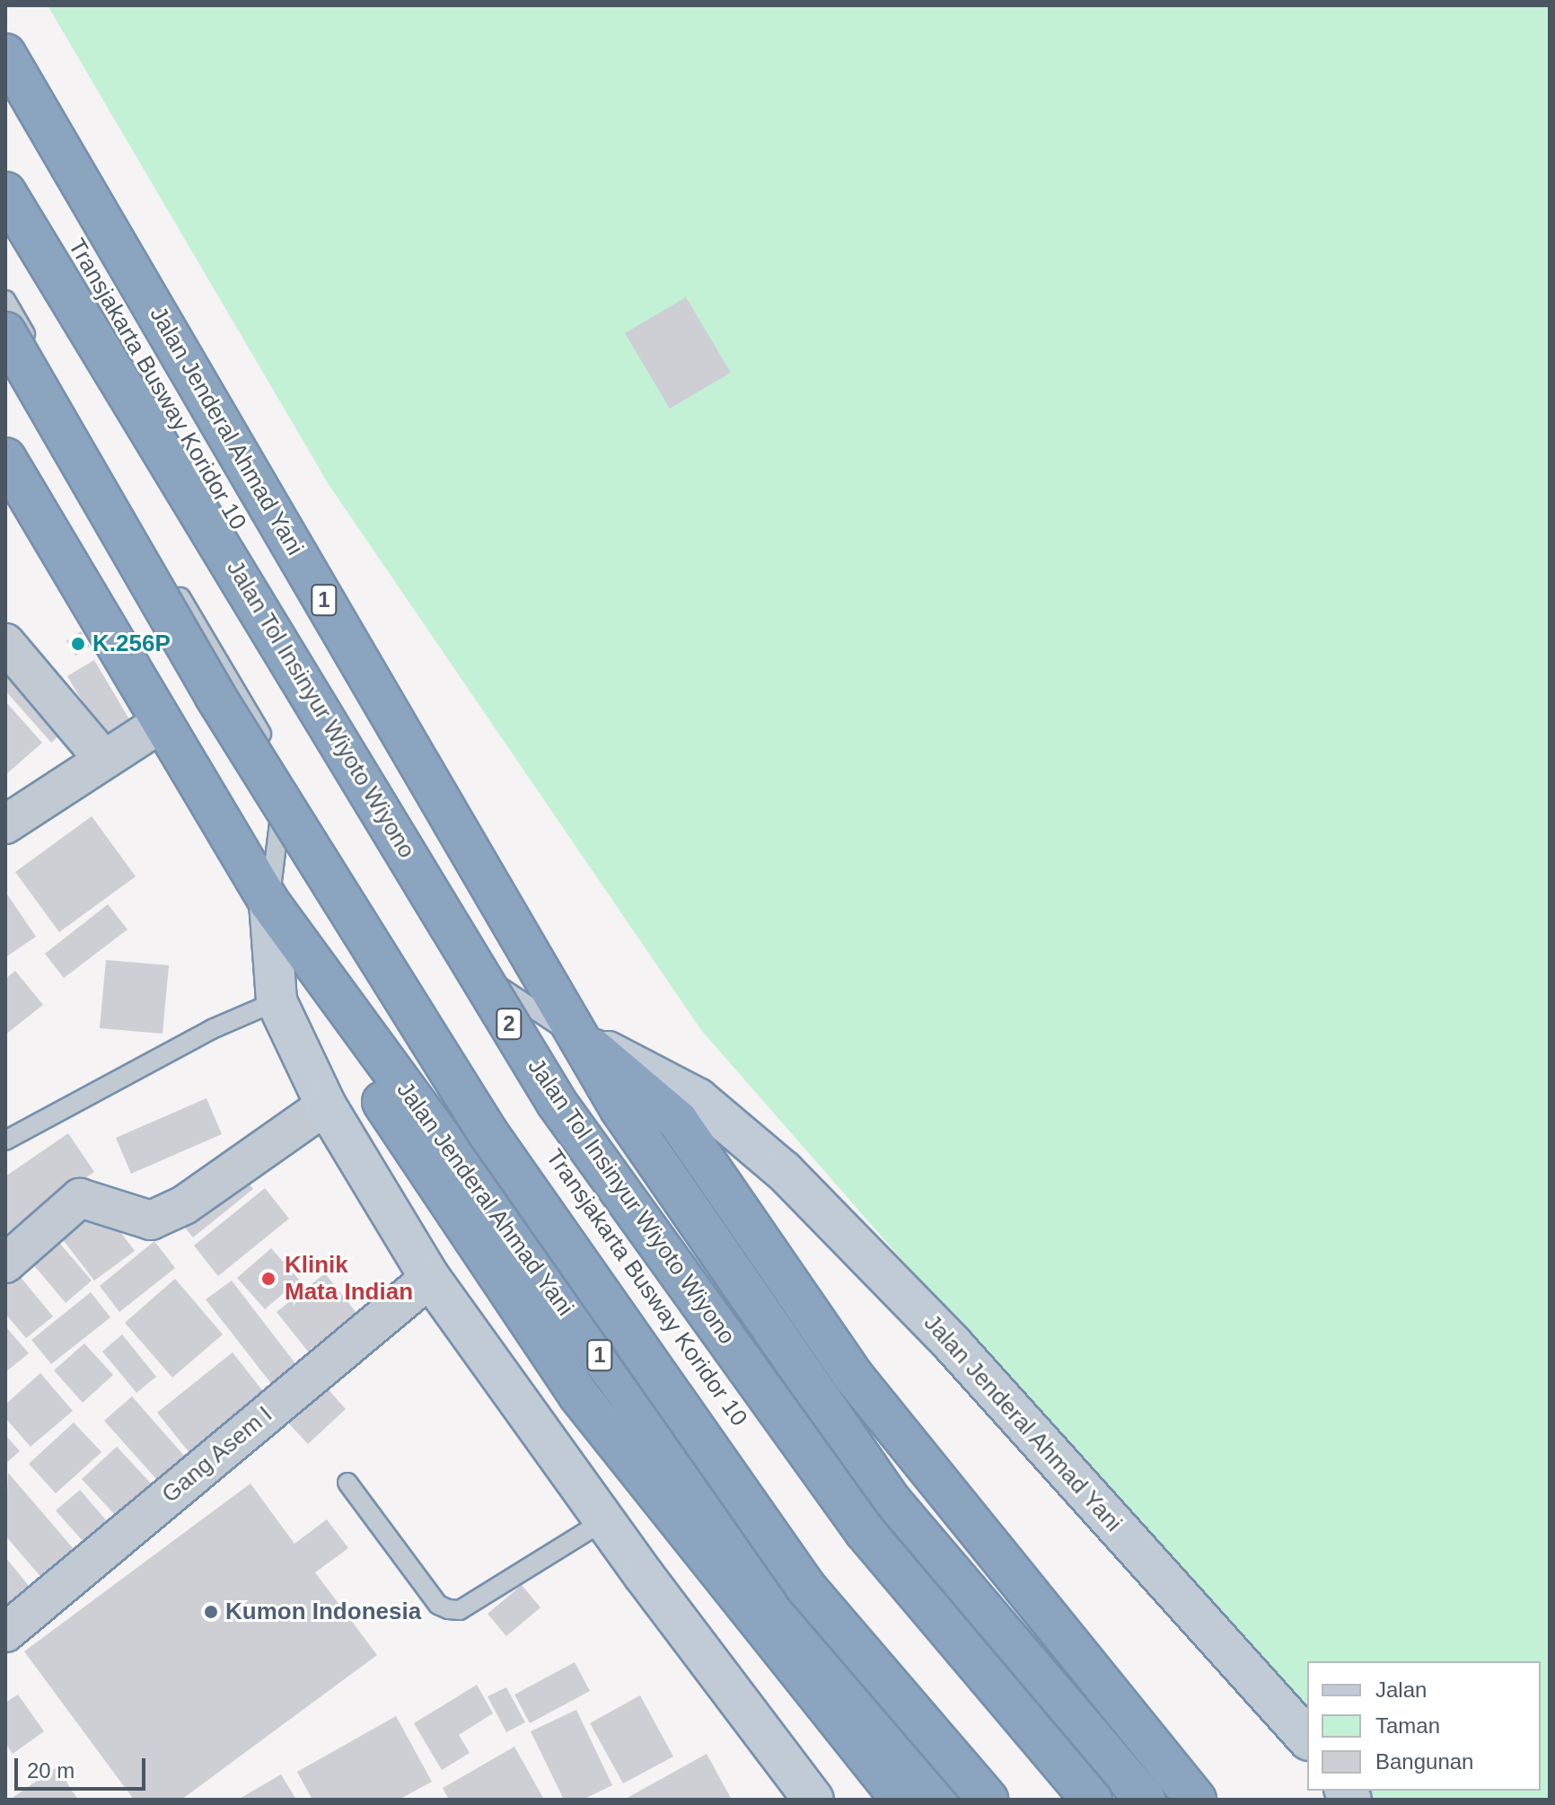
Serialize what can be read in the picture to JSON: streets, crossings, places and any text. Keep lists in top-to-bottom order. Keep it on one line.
{"streets":{"highway":["Jalan Jenderal Ahmad Yani","1","Jalan Tol Insinyur Wiyoto Wiyono","2"],"street":["Gang Asem I"],"lane":["Transjakarta Busway Koridor 10"]},"crossings":[["Transjakarta Busway Koridor 10","Jalan Jenderal Ahmad Yani"],["Jalan Jenderal Ahmad Yani","Gang Asem I"]],"places":["K.256P","Klinik Mata Indian","Kumon Indonesia"],"legend":["Jalan","Taman","Bangunan"],"scale_bar":"20 m"}
